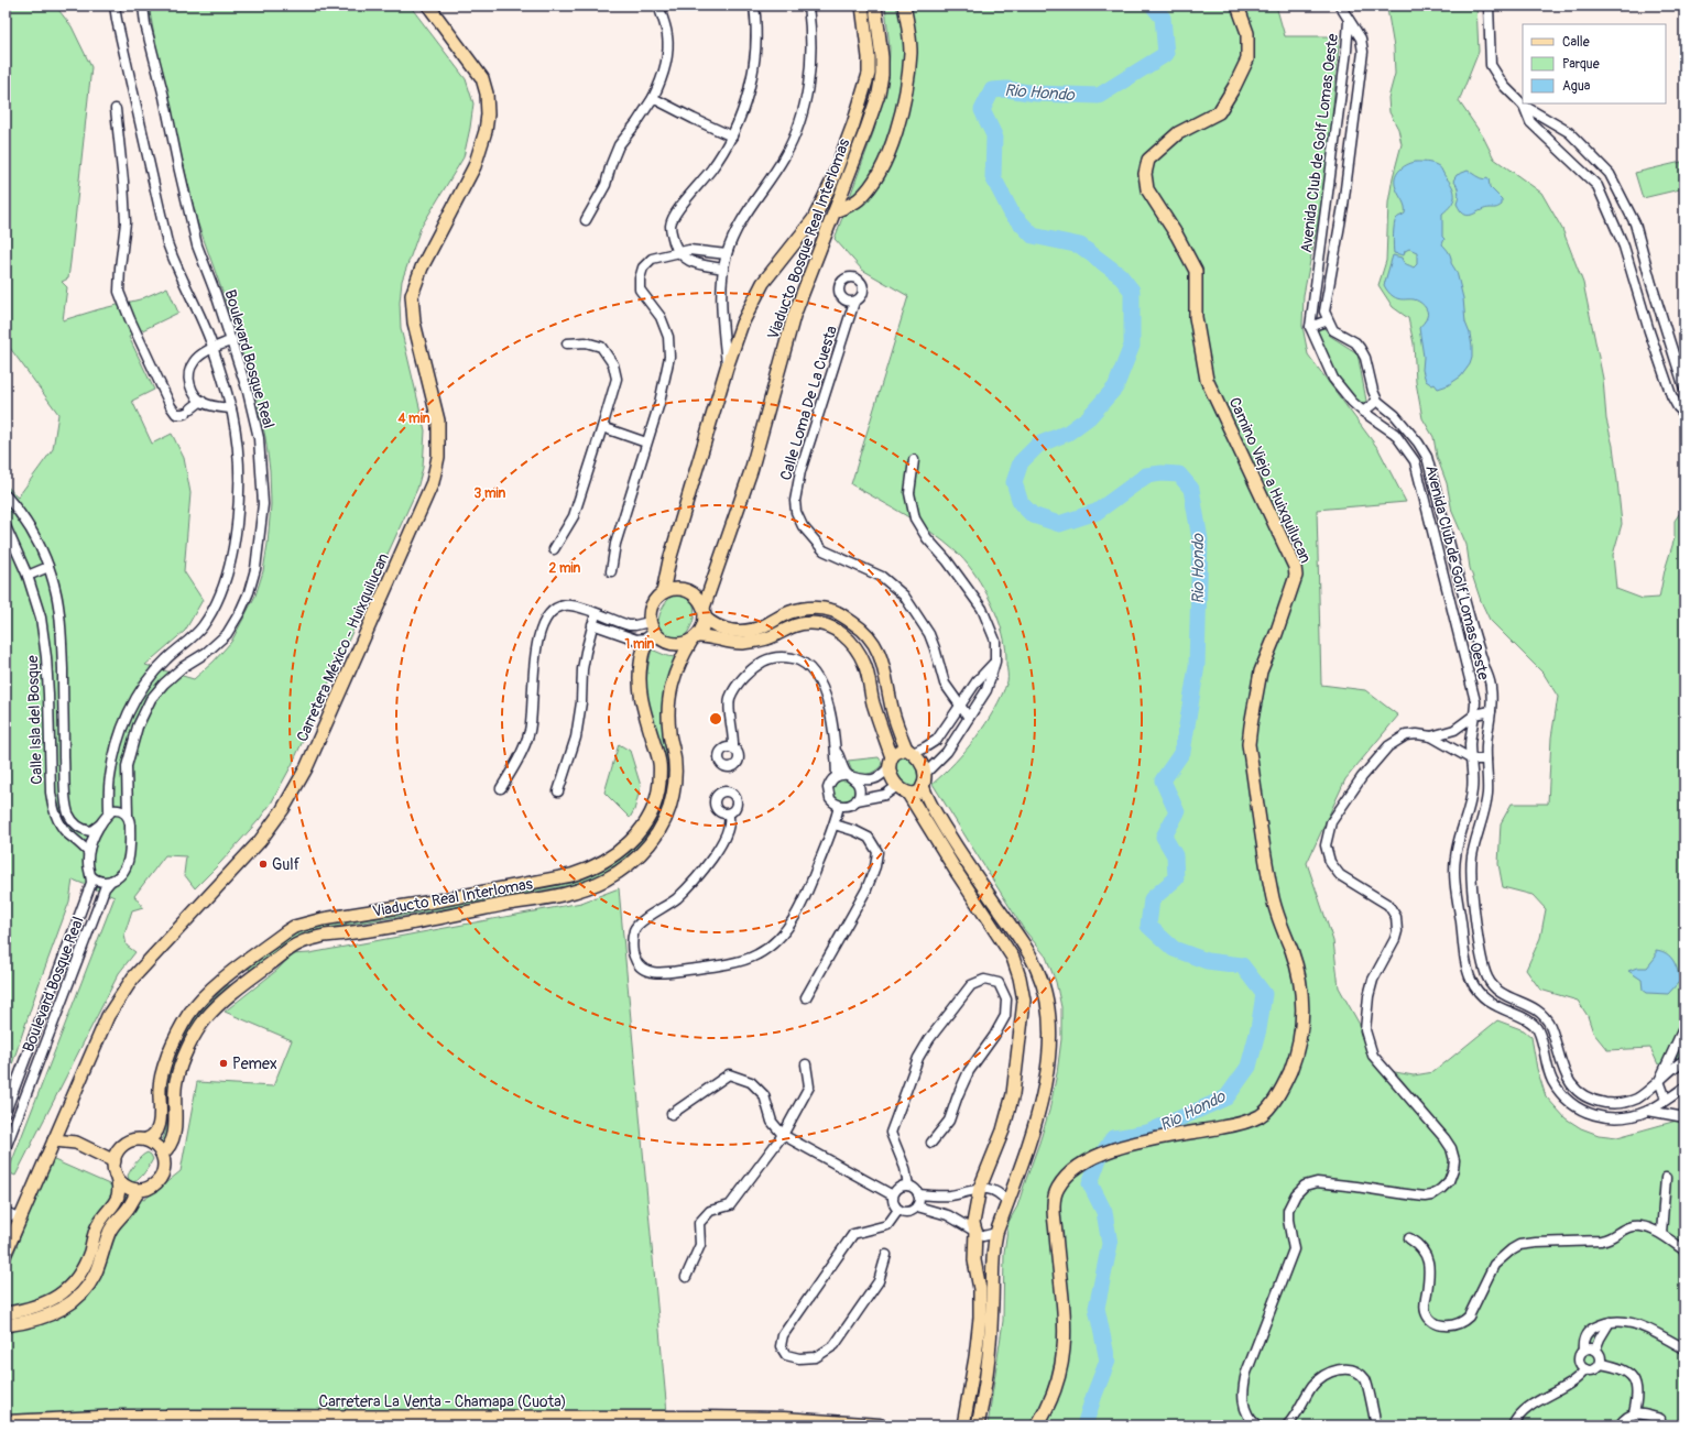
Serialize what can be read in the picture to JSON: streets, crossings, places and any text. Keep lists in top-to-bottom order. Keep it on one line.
{"streets":{"highway":["Carretera La Venta - Chamapa (Cuota)"],"main road":["Viaducto Bosque Real Interlomas","Camino Viejo a Huixquilucan","Carretera México - Huixquilucan","Viaducto Real Interlomas"],"street":["Avenida Club de Golf Lomas Oeste","Boulevard Bosque Real","Calle Loma De La Cuesta","Calle Isla del Bosque"]},"crossings":[["Viaducto Bosque Real Interlomas","Viaducto Real Interlomas"]],"water":["Rio Hondo"],"places":["Gulf","Pemex"],"legend":["Calle","Parque","Agua"],"rings":["4 min","3 min","2 min","1 min"]}
